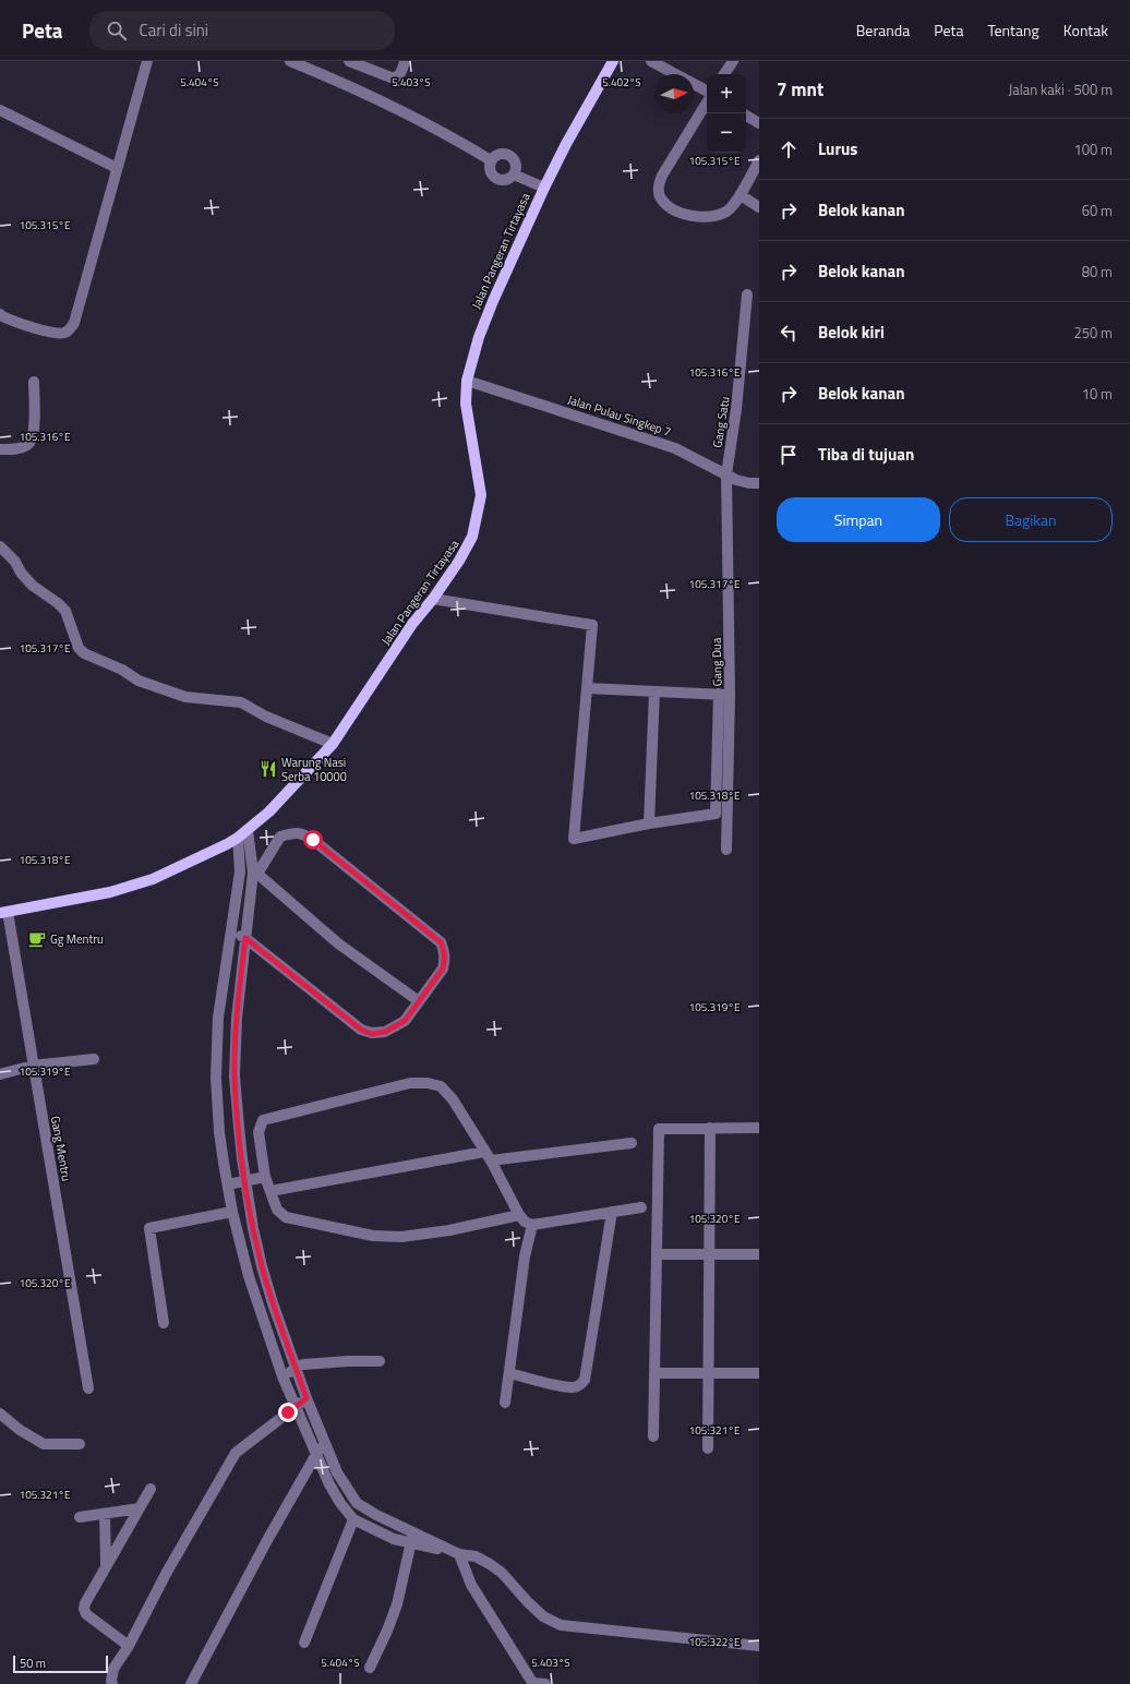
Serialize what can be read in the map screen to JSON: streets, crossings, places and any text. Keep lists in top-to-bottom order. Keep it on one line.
{"streets":{"main road":["Jalan Pangeran Tirtayasa"],"street":["Jalan Pulau Singkep 7","Gang Satu","Gang Dua","Gang Mentru"]},"crossings":[["Jalan Pangeran Tirtayasa","Jalan Pulau Singkep 7"],["Jalan Pangeran Tirtayasa","Gang Mentru"],["Jalan Pulau Singkep 7","Gang Satu"],["Jalan Pulau Singkep 7","Gang Dua"],["Gang Satu","Gang Dua"]],"places":{"restaurant":["Warung Nasi Serba 10000"],"cafe":["Gg Mentru"]},"scale_bar":"50 m","north":"right","page":{"header":"Peta","search":"Cari di sini","nav":["Beranda","Peta","Tentang","Kontak"],"heading":["7 mnt","Jalan kaki · 500 m"],"map_buttons":["+","−"],"list":[["Lurus","100 m"],["Belok kanan","60 m"],["Belok kanan","80 m"],["Belok kiri","250 m"],["Belok kanan","10 m"],"Tiba di tujuan"],"buttons":["Simpan","Bagikan"],"scale":"50 m"},"coordinates":["5.402°S","5.404°S","5.403°S","105.315°E","105.316°E","105.317°E","105.318°E","105.319°E","105.320°E","105.321°E","105.322°E"]}
